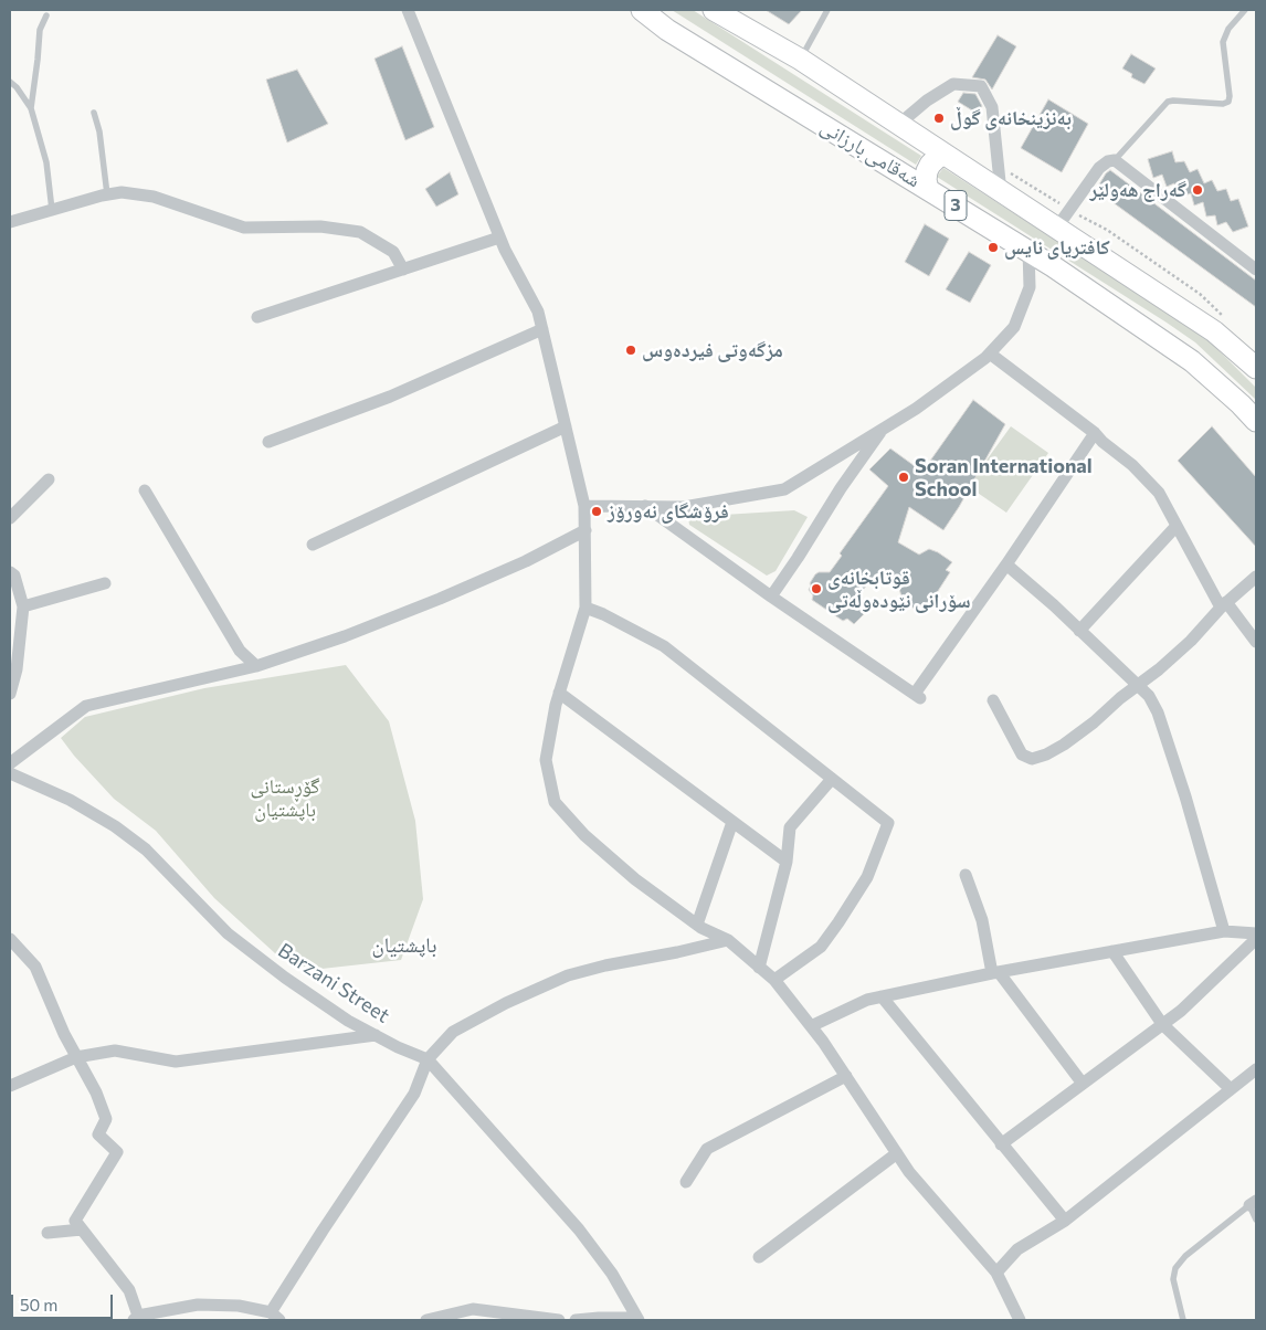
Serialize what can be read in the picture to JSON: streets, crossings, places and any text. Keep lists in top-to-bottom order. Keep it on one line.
{"streets":{"highway":["شەقامی بارزانی","3"],"street":["Barzani Street"]},"districts":["باپشتیان"],"parks":["گۆڕستانی باپشتیان"],"places":["بەنزینخانەی گوڵ","گەراج هەولێر","کافتریای نایس","مزگەوتی فیردەوس","Soran International School","فرۆشگای نەورۆز","قوتابخانەی سۆرانی نێودەوڵەتی"],"scale_bar":"50 m"}
